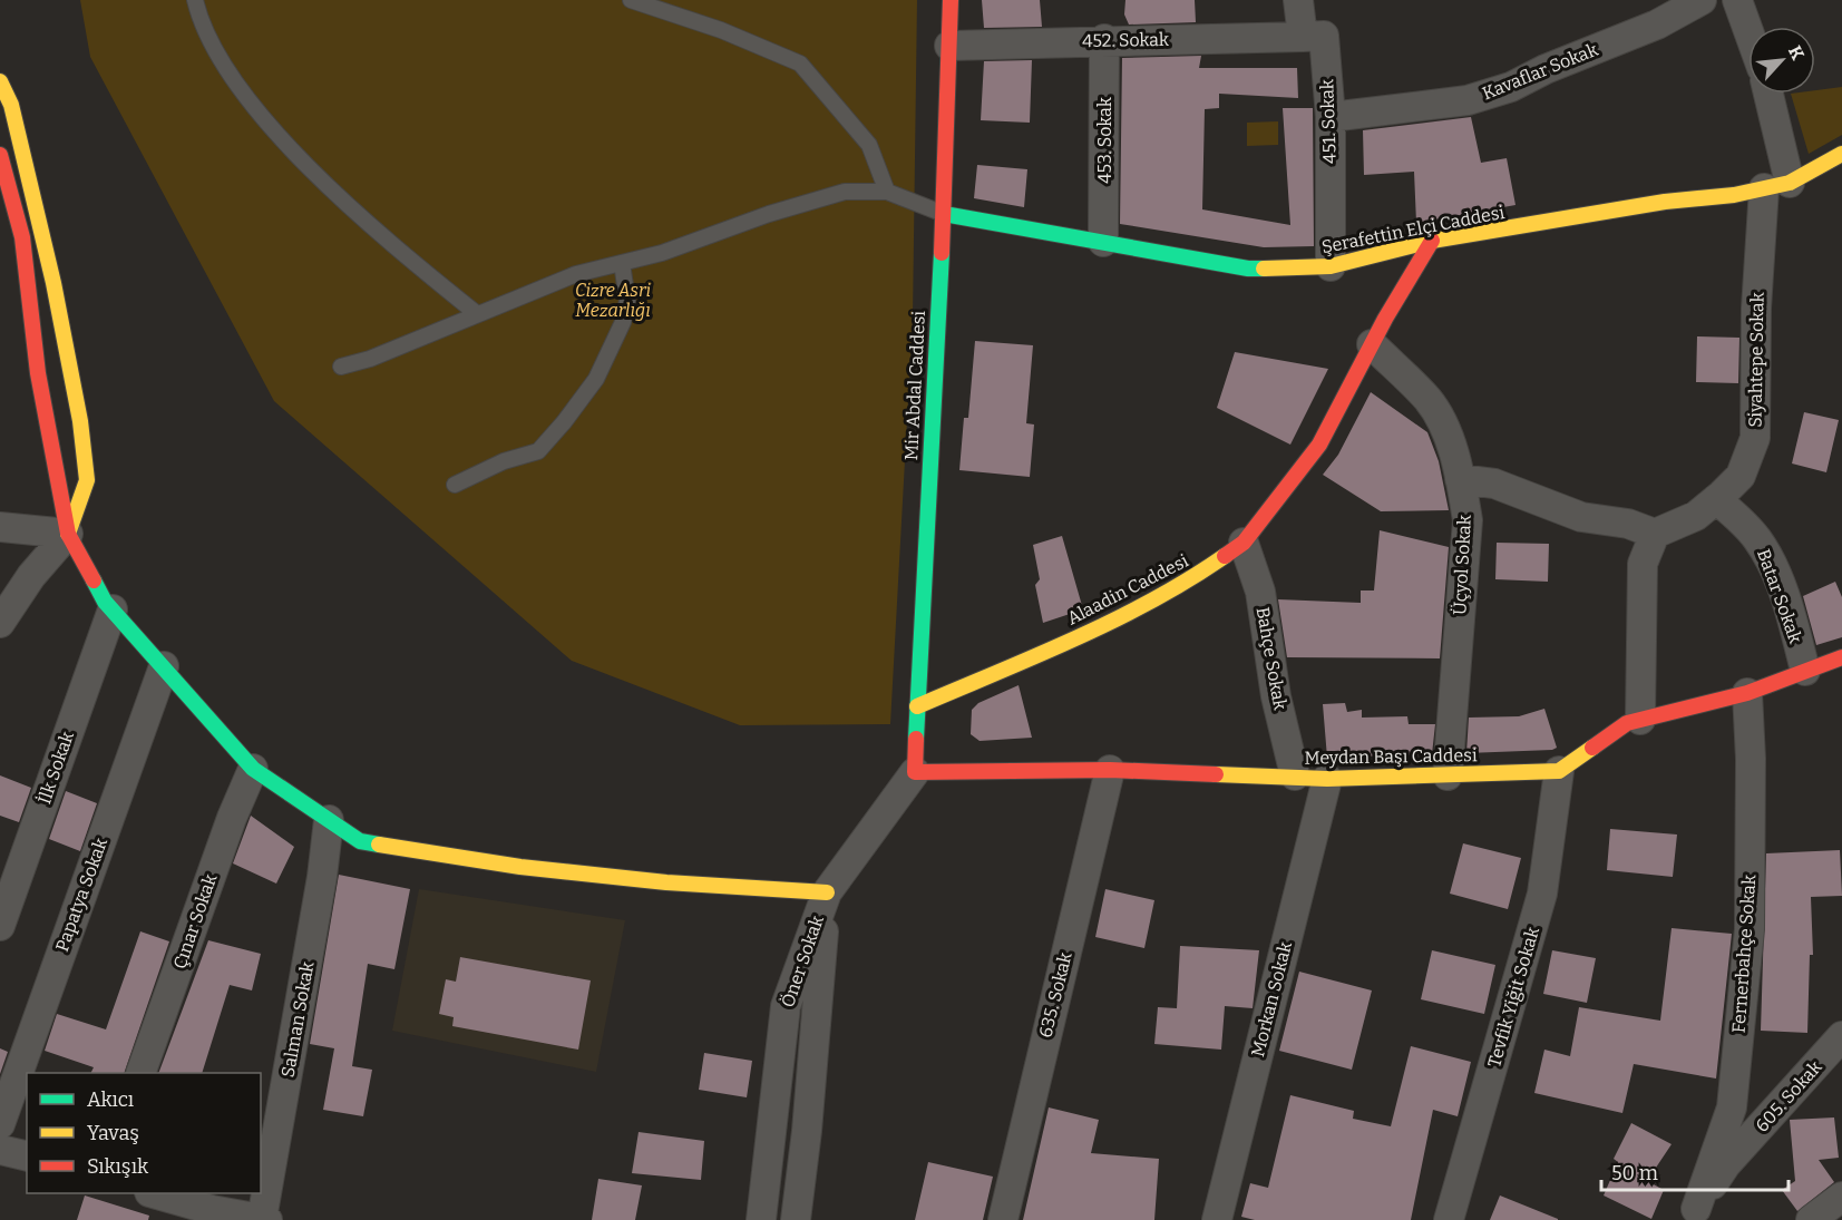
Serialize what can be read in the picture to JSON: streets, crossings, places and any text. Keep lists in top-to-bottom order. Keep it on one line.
{"streets":{"street":["452. Sokak","Kavaflar Sokak","451. Sokak","453. Sokak","Şerafettin Elçi Caddesi","Siyahtepe Sokak","Mir Abdal Caddesi","Üçyol Sokak","Alaadin Caddesi","Batar Sokak","Bahçe Sokak","Meydan Başı Caddesi","İlk Sokak","Papatya Sokak","Çınar Sokak","Fernerbahçe Sokak","Öner Sokak","635. Sokak","Tevfik Yiğit Sokak","Morkan Sokak","Salman Sokak","605. Sokak"]},"crossings":[["452. Sokak","451. Sokak"],["452. Sokak","453. Sokak"],["452. Sokak","Mir Abdal Caddesi"],["Kavaflar Sokak","451. Sokak"],["451. Sokak","Şerafettin Elçi Caddesi"],["453. Sokak","Şerafettin Elçi Caddesi"],["Şerafettin Elçi Caddesi","Siyahtepe Sokak"],["Şerafettin Elçi Caddesi","Mir Abdal Caddesi"],["Şerafettin Elçi Caddesi","Alaadin Caddesi"],["Siyahtepe Sokak","Batar Sokak"],["Mir Abdal Caddesi","Alaadin Caddesi"],["Mir Abdal Caddesi","Meydan Başı Caddesi"],["Mir Abdal Caddesi","Öner Sokak"],["Üçyol Sokak","Alaadin Caddesi"],["Üçyol Sokak","Meydan Başı Caddesi"],["Alaadin Caddesi","Bahçe Sokak"],["Bahçe Sokak","Meydan Başı Caddesi"],["Meydan Başı Caddesi","Öner Sokak"],["Meydan Başı Caddesi","635. Sokak"],["Meydan Başı Caddesi","Tevfik Yiğit Sokak"],["Meydan Başı Caddesi","Morkan Sokak"],["Fernerbahçe Sokak","605. Sokak"]],"parks":["Cizre Asri Mezarlığı"],"legend":["Akıcı","Yavaş","Sıkışık"],"scale_bar":"50 m","north":"top right"}
